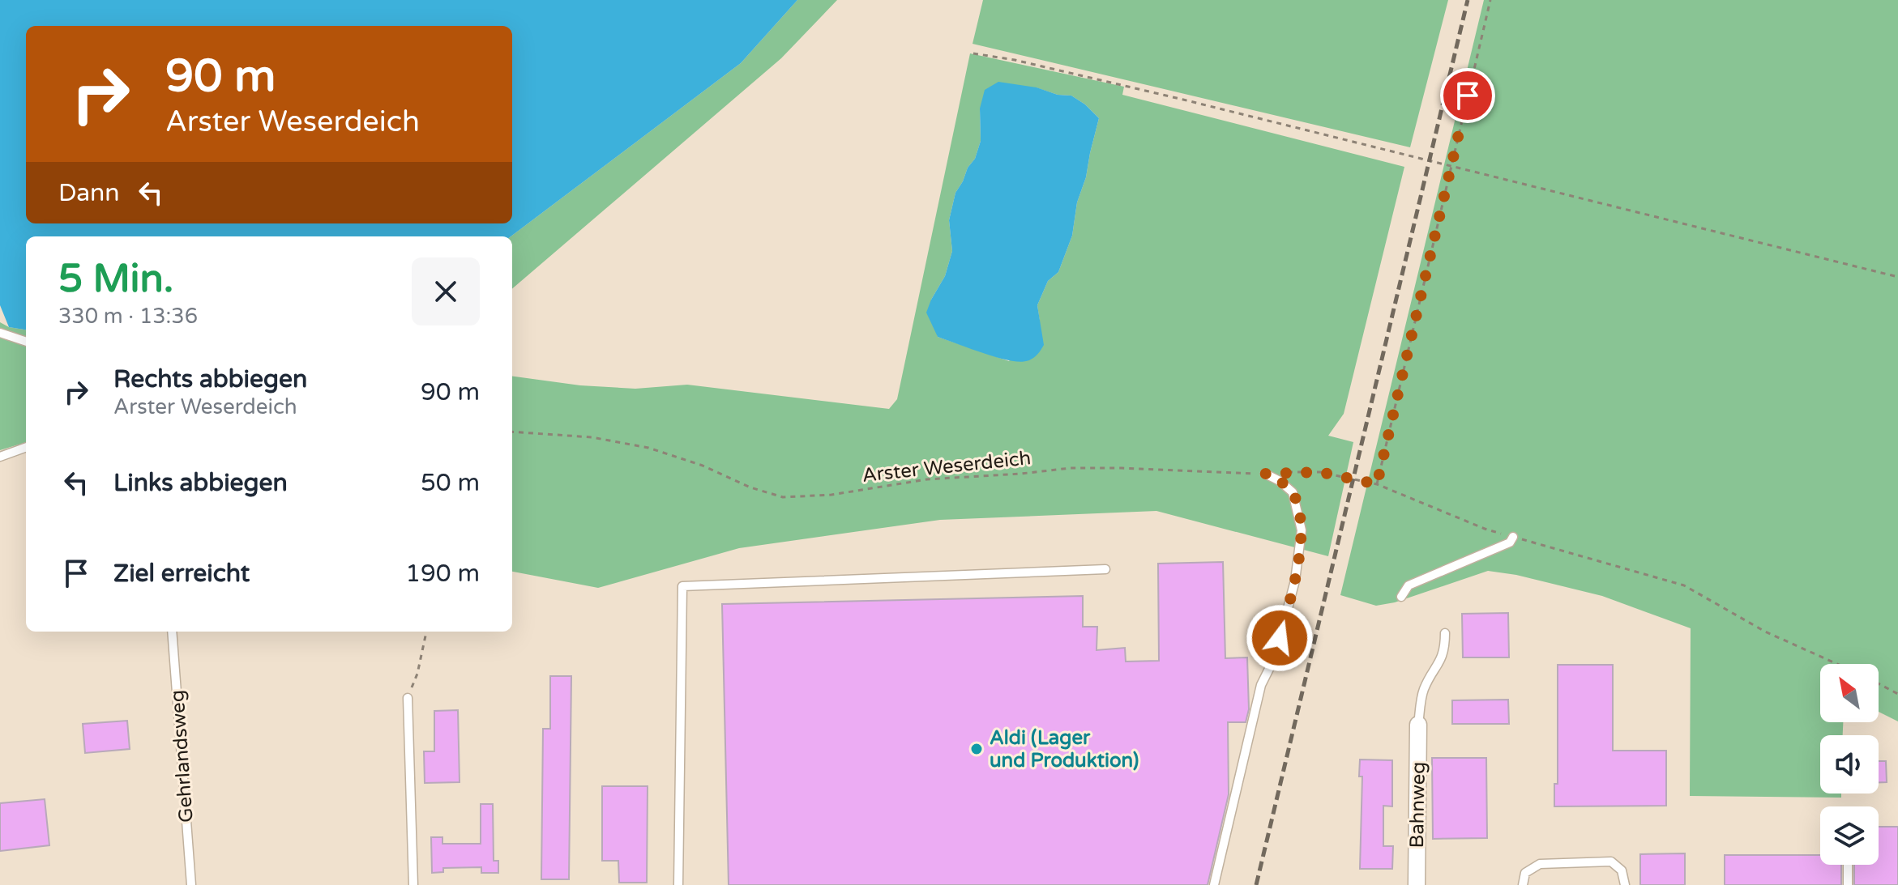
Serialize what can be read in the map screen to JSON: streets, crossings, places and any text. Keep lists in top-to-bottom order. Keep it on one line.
{"streets":{"street":["Bahnweg"],"lane":["Gehrlandsweg"],"path":["Arster Weserdeich"]},"places":["Aldi (Lager und Produktion)"],"north":"top left","page":{"turn":["90 m","Arster Weserdeich"],"then":"Dann","heading":["5 Min.","330 m · 13:36"],"list":[{"name":"Rechts abbiegen","note":"Arster Weserdeich","value":"90 m"},{"name":"Links abbiegen","value":"50 m"},{"name":"Ziel erreicht","value":"190 m"}]}}
